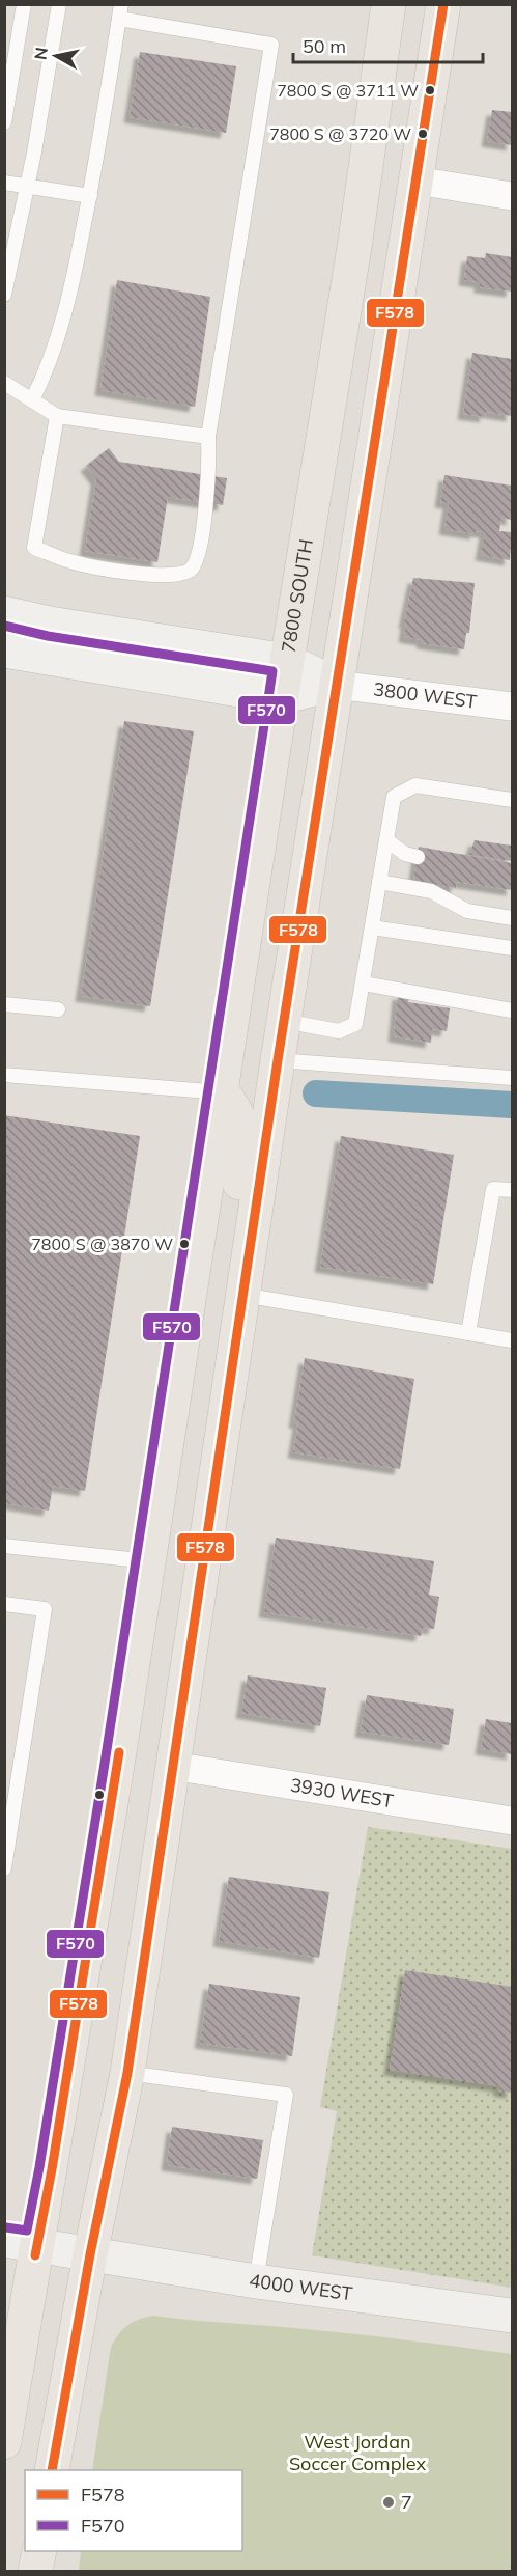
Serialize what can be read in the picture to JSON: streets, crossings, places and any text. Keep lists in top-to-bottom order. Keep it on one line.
{"streets":{"main road":["7800 SOUTH"],"street":["3800 WEST","3930 WEST","4000 WEST"]},"crossings":[["7800 SOUTH","4000 WEST"]],"parks":["West Jordan Soccer Complex"],"places":["7800 S @ 3711 W","7800 S @ 3720 W","7800 S @ 3870 W","7"],"lines":["transit line F578","transit line F570"],"legend":["F578","F570"],"scale_bar":"50 m","north":"left"}
